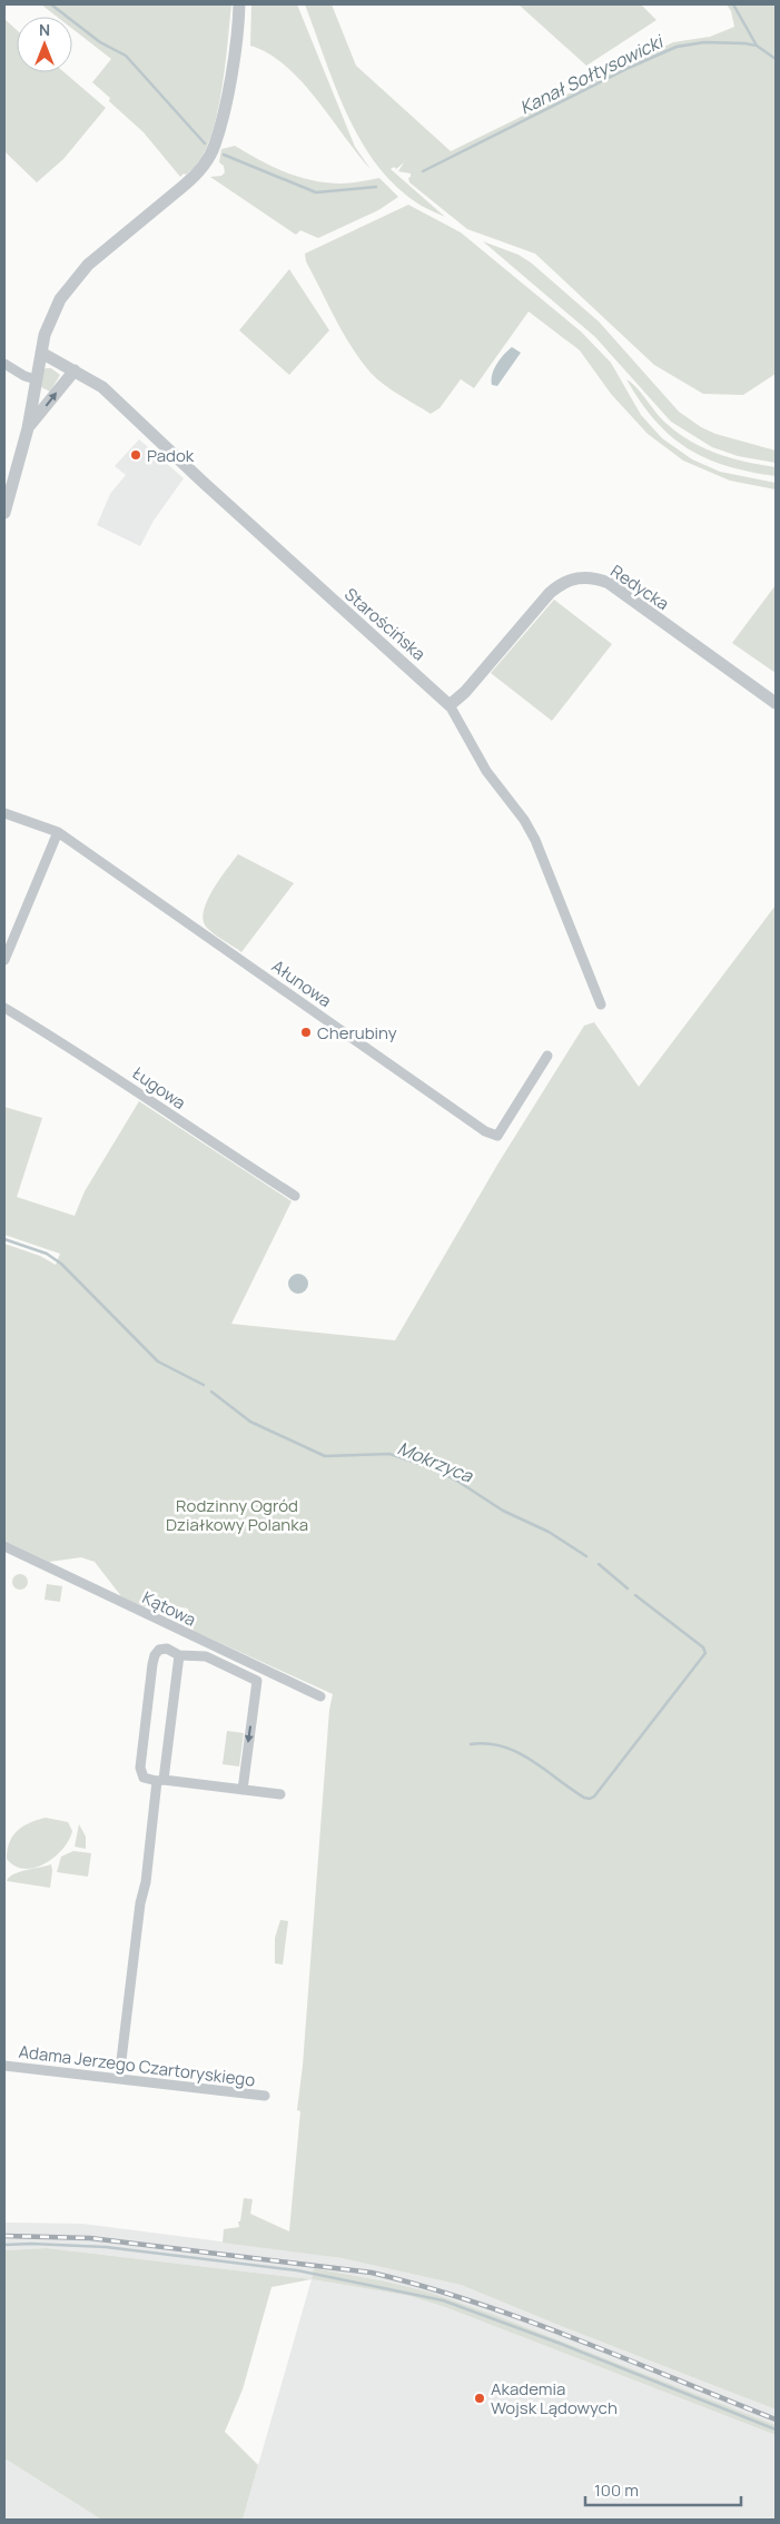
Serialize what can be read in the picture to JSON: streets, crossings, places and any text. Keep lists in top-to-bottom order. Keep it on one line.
{"streets":{"street":["Redycka","Starościńska","Ałunowa","Ługowa","Kątowa","Adama Jerzego Czartoryskiego"]},"crossings":[["Redycka","Starościńska"]],"water":["Kanał Sołtysowicki","Mokrzyca"],"parks":["Rodzinny Ogród Działkowy Polanka"],"places":["Padok","Cherubiny","Akademia Wojsk Lądowych"],"scale_bar":"100 m","north":"top"}
